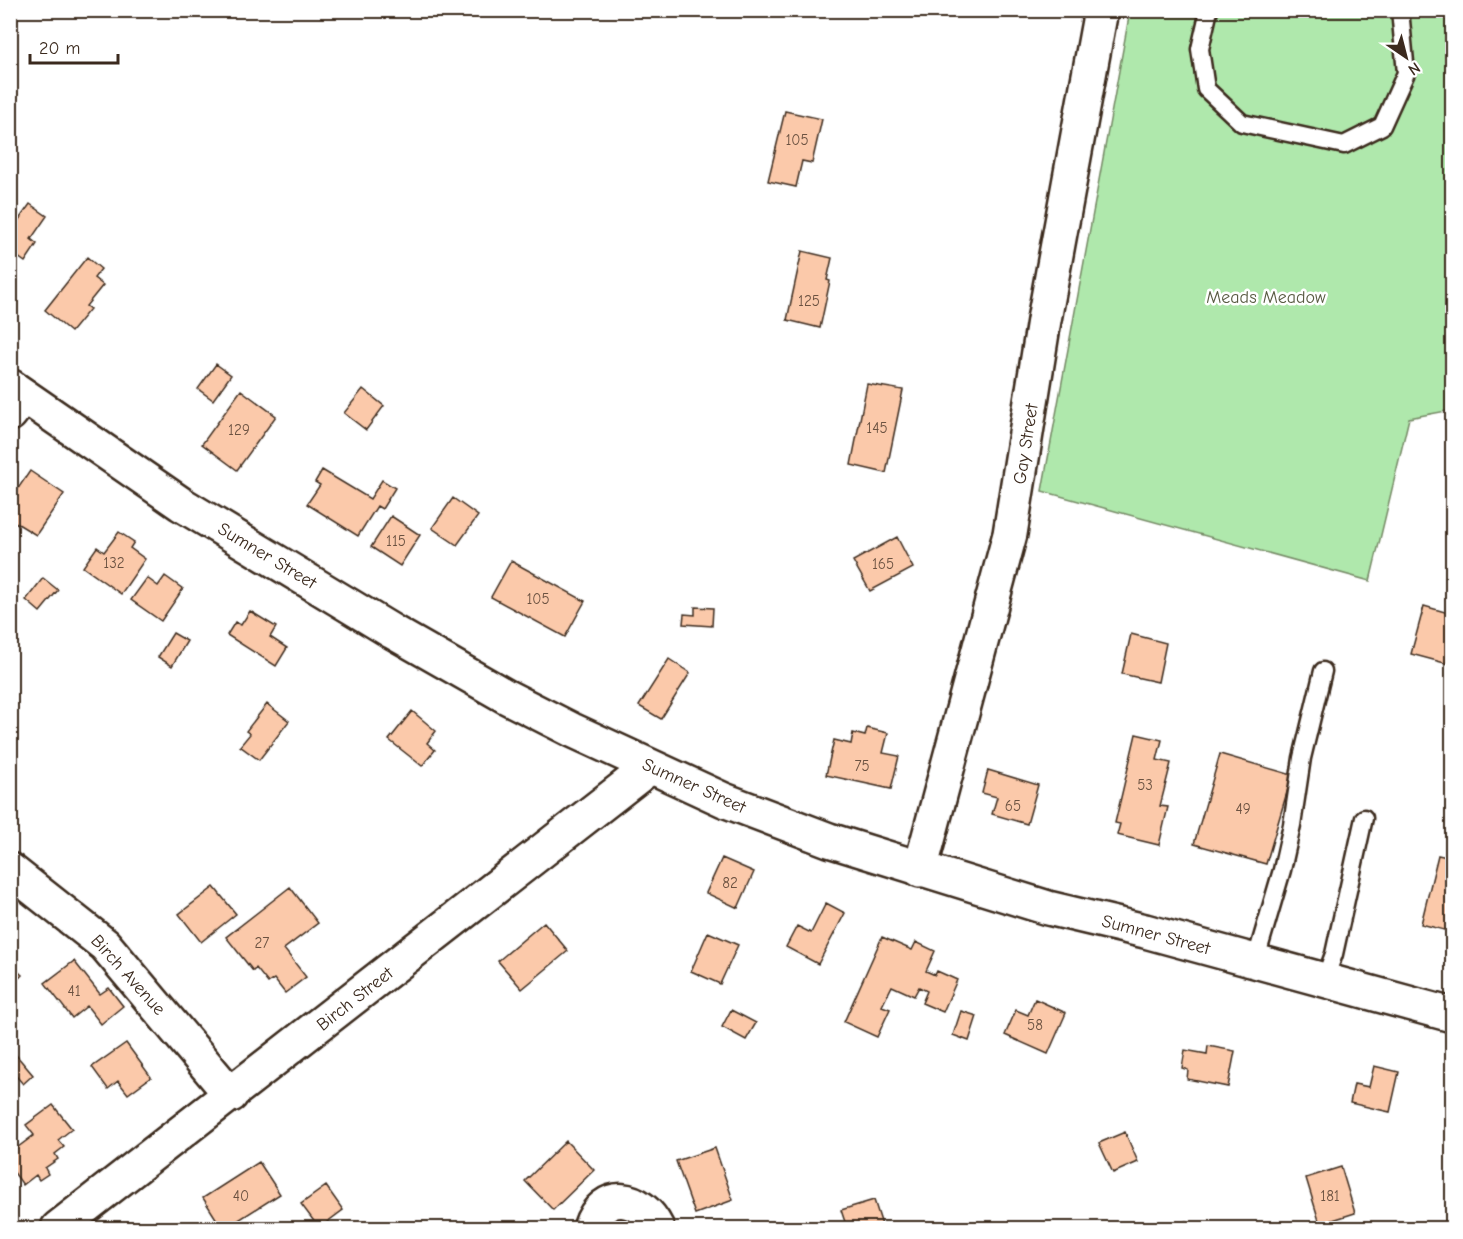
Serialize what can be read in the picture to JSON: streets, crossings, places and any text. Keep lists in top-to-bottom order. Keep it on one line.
{"streets":{"street":["Gay Street","Sumner Street","Birch Avenue","Birch Street"]},"crossings":[["Gay Street","Sumner Street"],["Sumner Street","Birch Street"],["Birch Avenue","Birch Street"]],"parks":["Meads Meadow"],"house_numbers":["105","125","145","129","115","132","165","105","75","53","65","49","82","27","41","58","40","181"],"scale_bar":"20 m","north":"bottom right"}
